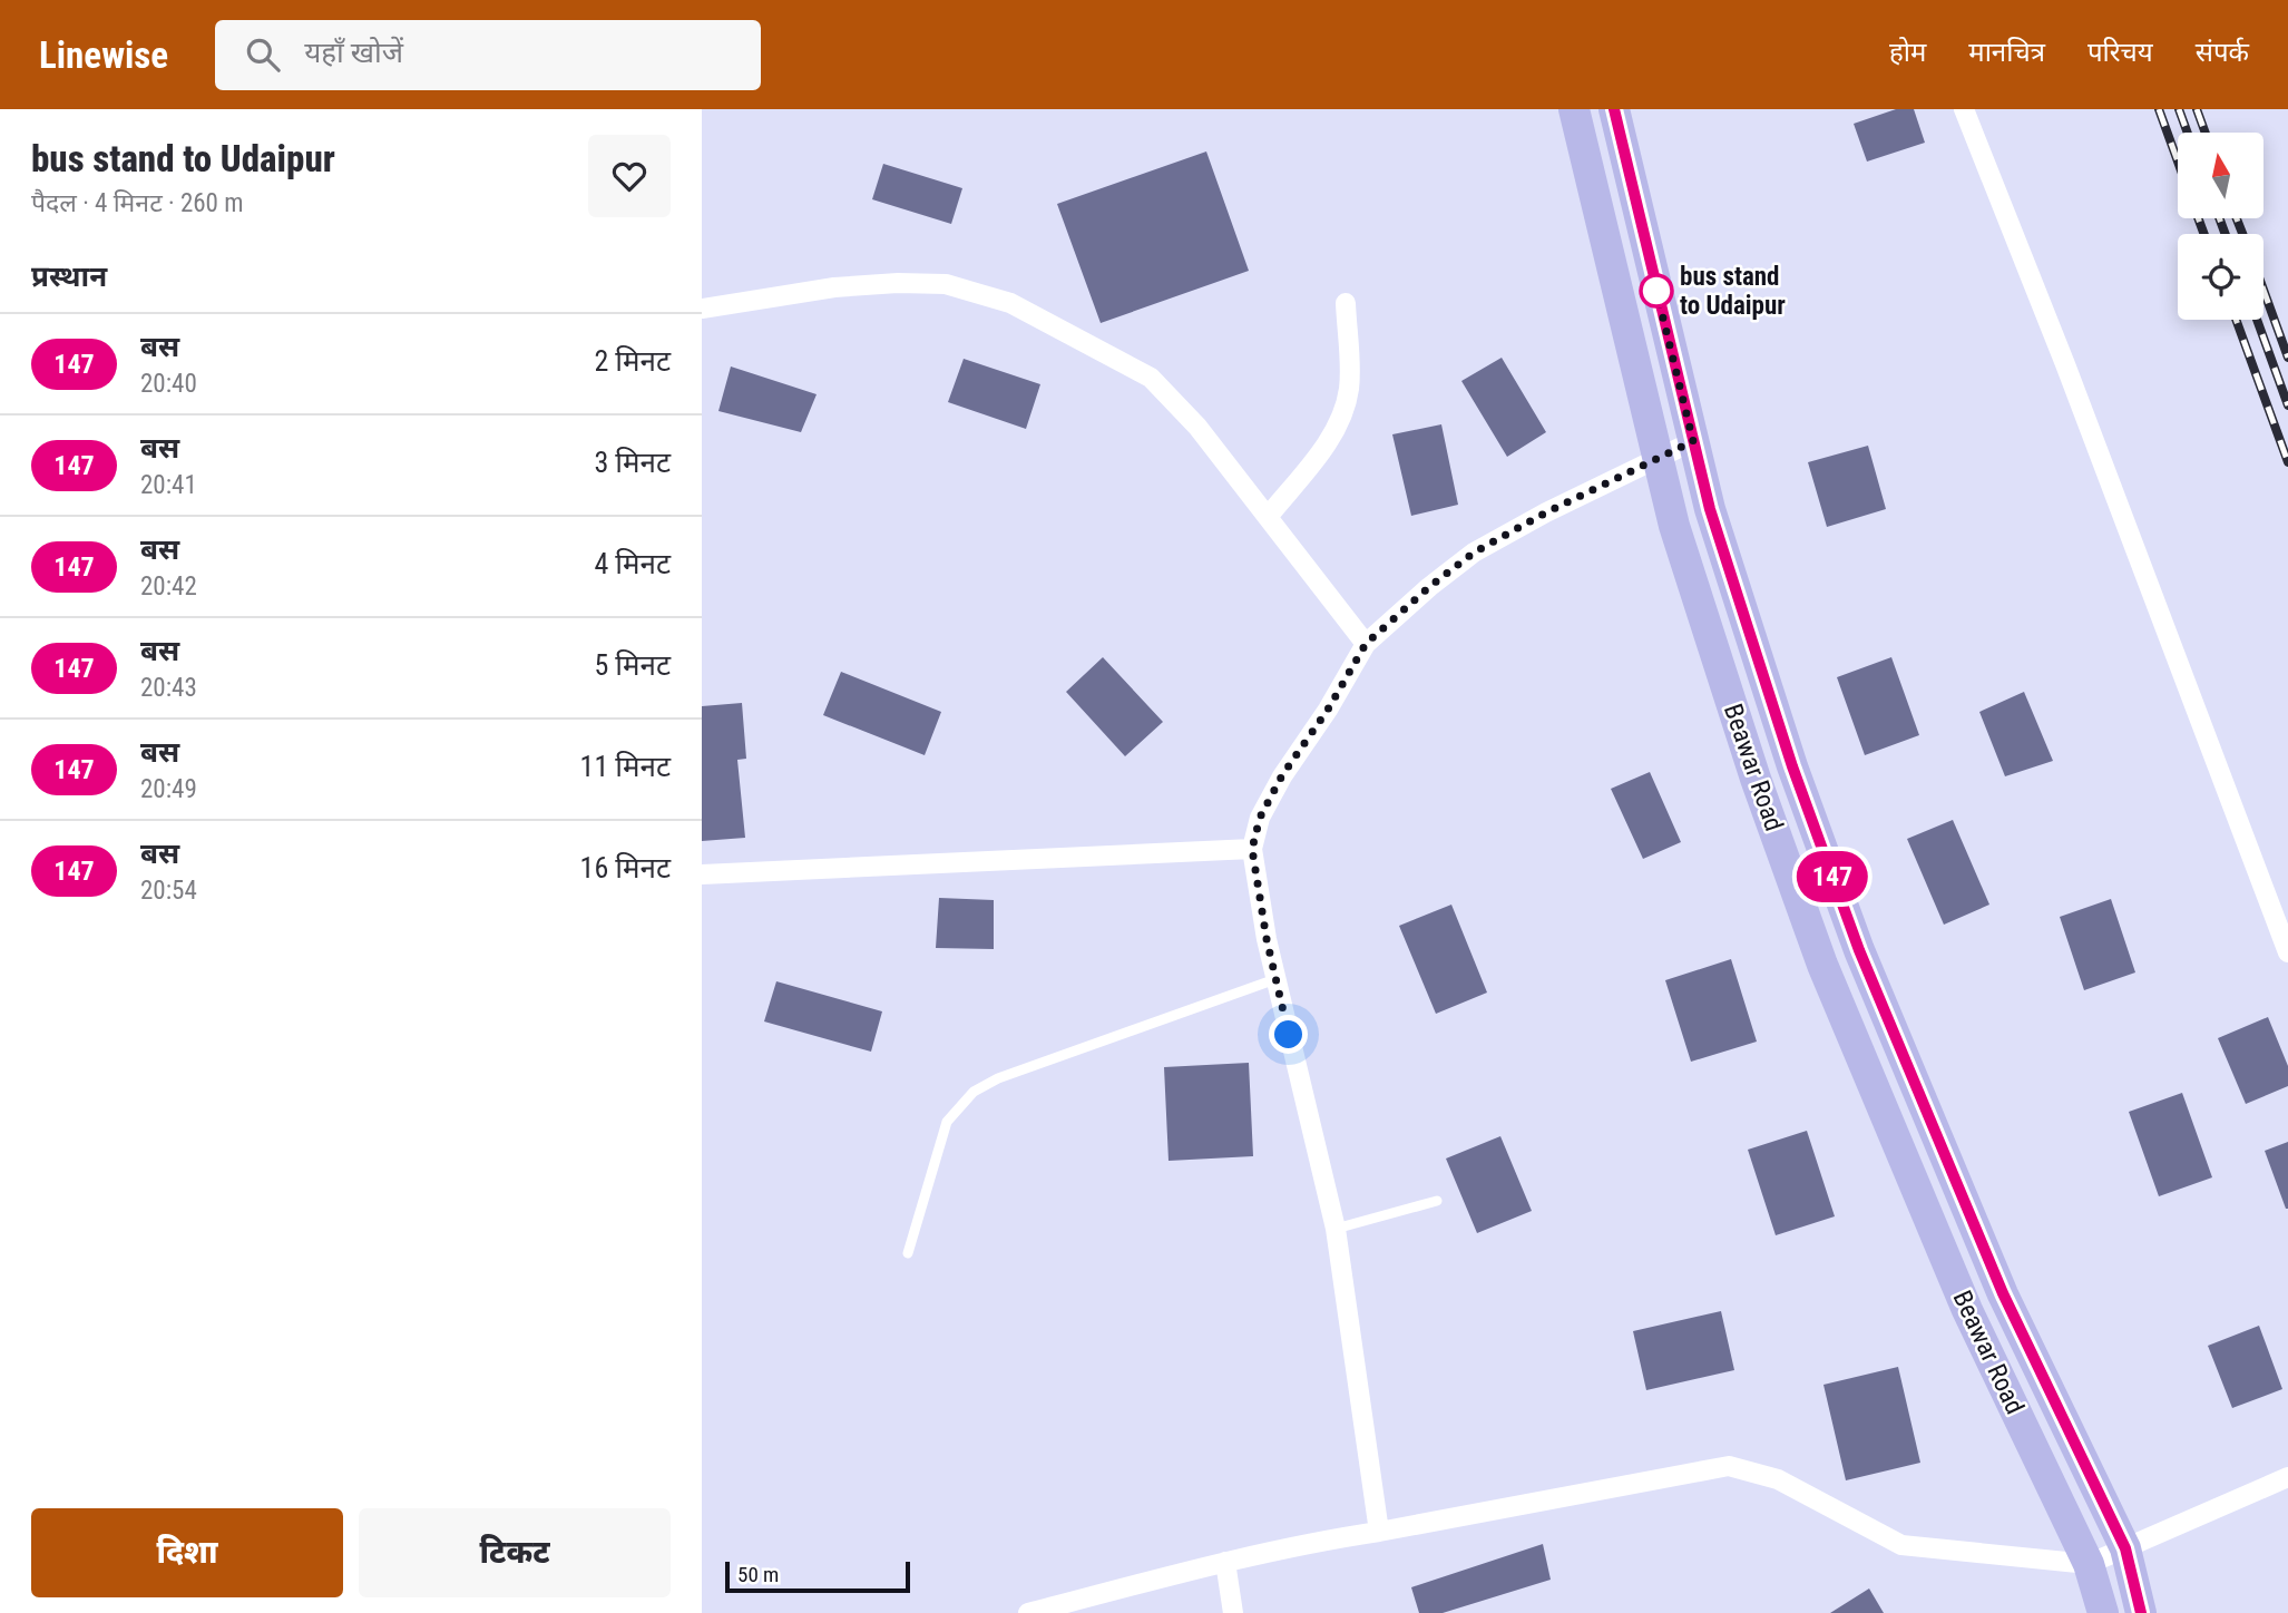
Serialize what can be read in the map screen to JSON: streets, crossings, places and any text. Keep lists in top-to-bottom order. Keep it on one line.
{"streets":{"main road":["Beawar Road"]},"places":["bus stand to Udaipur"],"lines":["bus line 147"],"scale_bar":"50 m","north":"top","page":{"header":"Linewise","search":"यहाँ खोजें","nav":["होम","मानचित्र","परिचय","संपर्क"],"heading":[["bus stand to Udaipur","पैदल · 4 मिनट · 260 m"],"प्रस्थान"],"on_map":"147","list":[{"mark":"147","name":"बस","note":"20:40","value":"2 मिनट"},{"mark":"147","name":"बस","note":"20:41","value":"3 मिनट"},{"mark":"147","name":"बस","note":"20:42","value":"4 मिनट"},{"mark":"147","name":"बस","note":"20:43","value":"5 मिनट"},{"mark":"147","name":"बस","note":"20:49","value":"11 मिनट"},{"mark":"147","name":"बस","note":"20:54","value":"16 मिनट"}],"buttons":["दिशा","टिकट"],"scale":"50 m"}}
